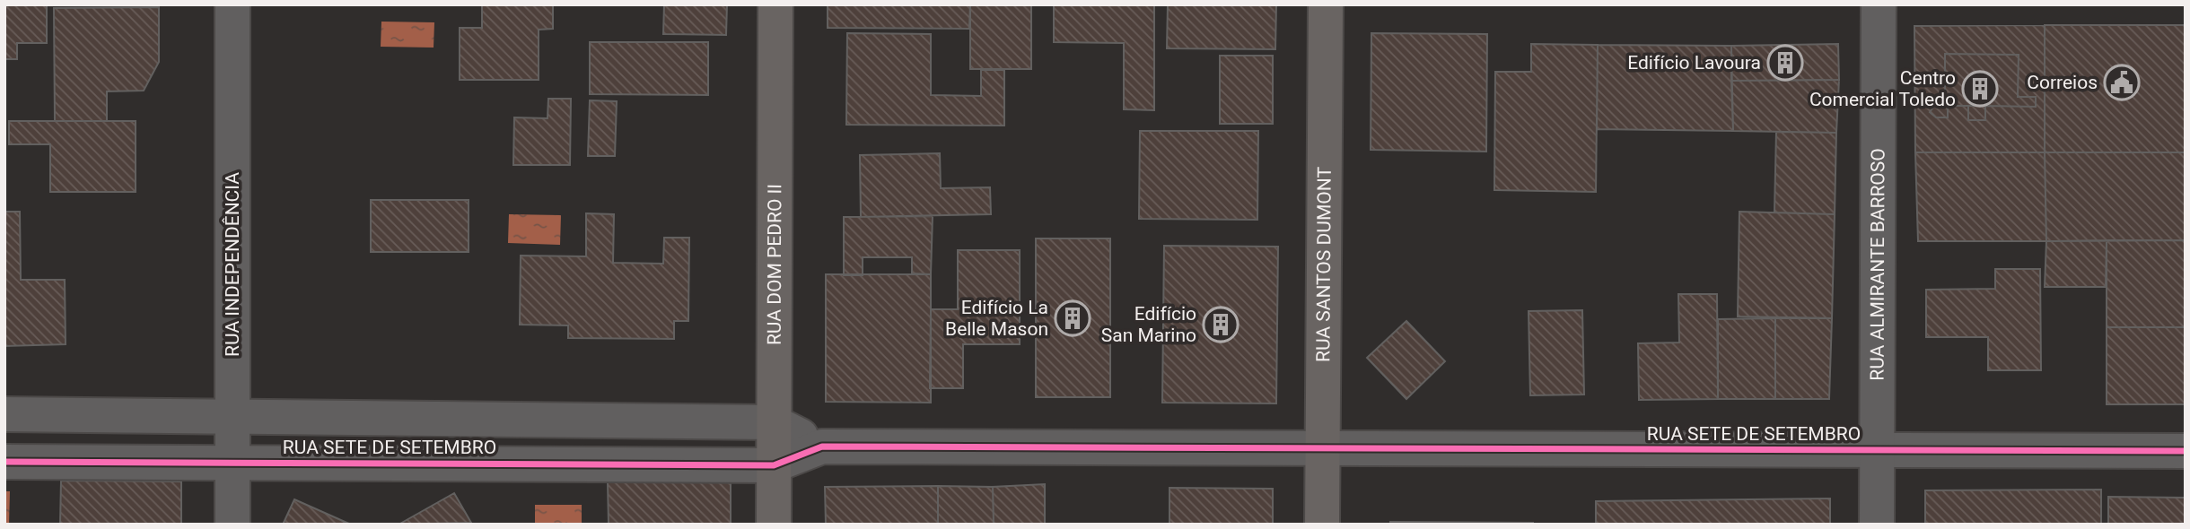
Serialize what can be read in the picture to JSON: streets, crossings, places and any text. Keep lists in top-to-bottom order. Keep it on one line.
{"streets":{"street":["RUA INDEPENDÊNCIA","RUA DOM PEDRO II","RUA SANTOS DUMONT","RUA ALMIRANTE BARROSO","RUA SETE DE SETEMBRO"]},"crossings":[["RUA INDEPENDÊNCIA","RUA SETE DE SETEMBRO"],["RUA DOM PEDRO II","RUA SETE DE SETEMBRO"],["RUA SANTOS DUMONT","RUA SETE DE SETEMBRO"],["RUA ALMIRANTE BARROSO","RUA SETE DE SETEMBRO"]],"places":{"building":["Edifício Lavoura","Centro Comercial Toledo","Edifício La Belle Mason","Edifício San Marino"],"public building":["Correios"]}}
